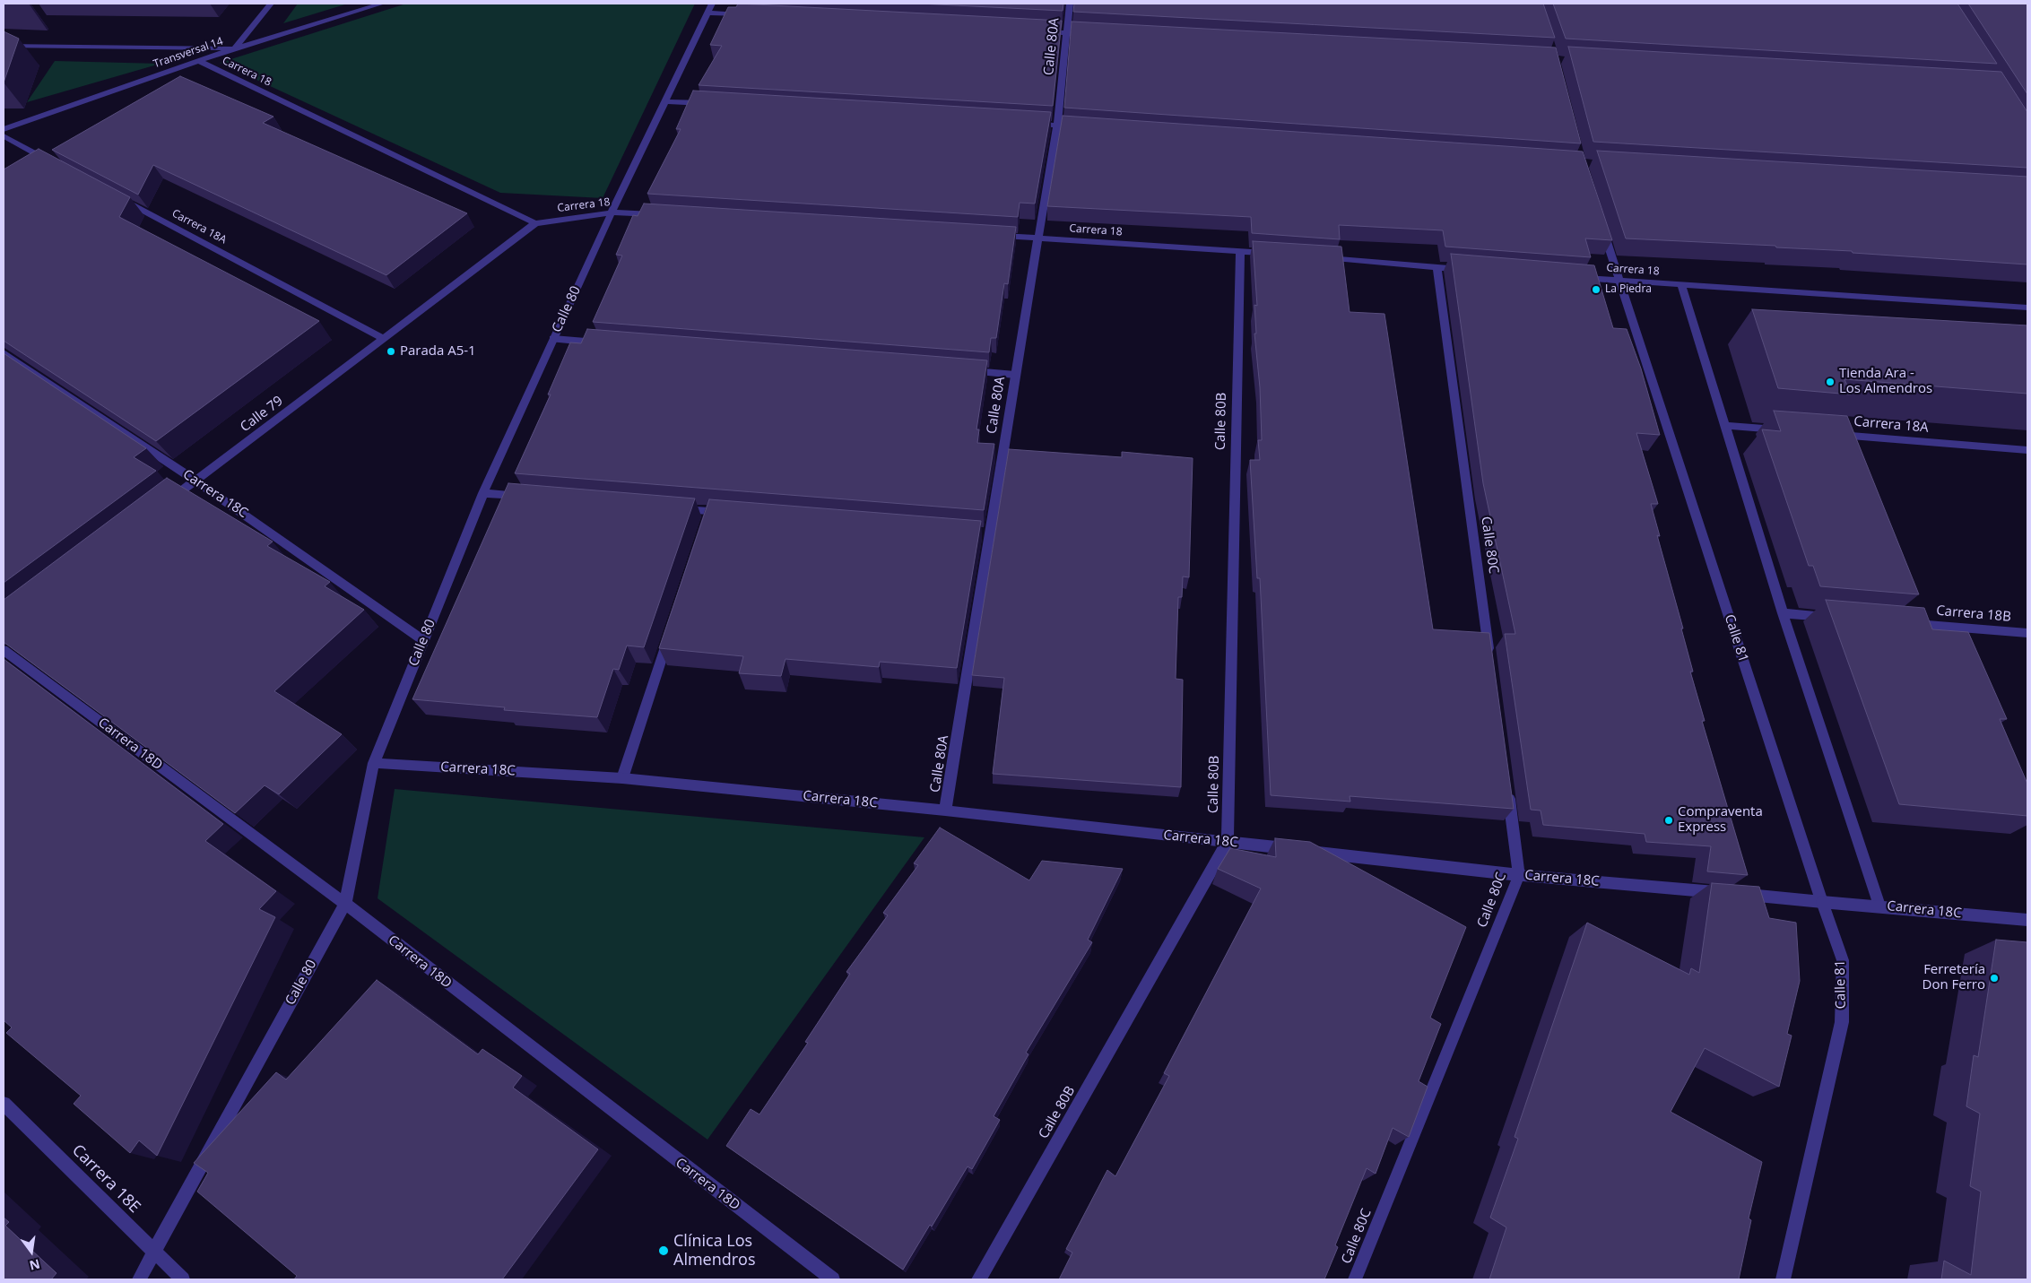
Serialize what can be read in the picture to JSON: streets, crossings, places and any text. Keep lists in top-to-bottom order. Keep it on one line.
{"streets":{"street":["Calle 80A","Transversal 14","Carrera 18","Carrera 18A","Calle 80","Calle 79","Calle 80B","Carrera 18C","Calle 80C","Carrera 18B","Calle 81","Carrera 18D","Carrera 18E"]},"crossings":[["Calle 80A","Carrera 18"],["Calle 80A","Carrera 18C"],["Transversal 14","Carrera 18"],["Carrera 18","Calle 80"],["Carrera 18","Calle 79"],["Carrera 18","Calle 80B"],["Carrera 18","Calle 81"],["Carrera 18A","Calle 79"],["Calle 80","Carrera 18C"],["Calle 80","Carrera 18D"],["Calle 80","Carrera 18E"],["Calle 79","Carrera 18C"],["Calle 80B","Carrera 18C"],["Carrera 18C","Calle 80C"],["Carrera 18C","Calle 81"]],"places":["La Piedra","Parada A5-1","Tienda Ara - Los Almendros","Compraventa Express","Ferretería Don Ferro","Clínica Los Almendros"],"north":"bottom"}
